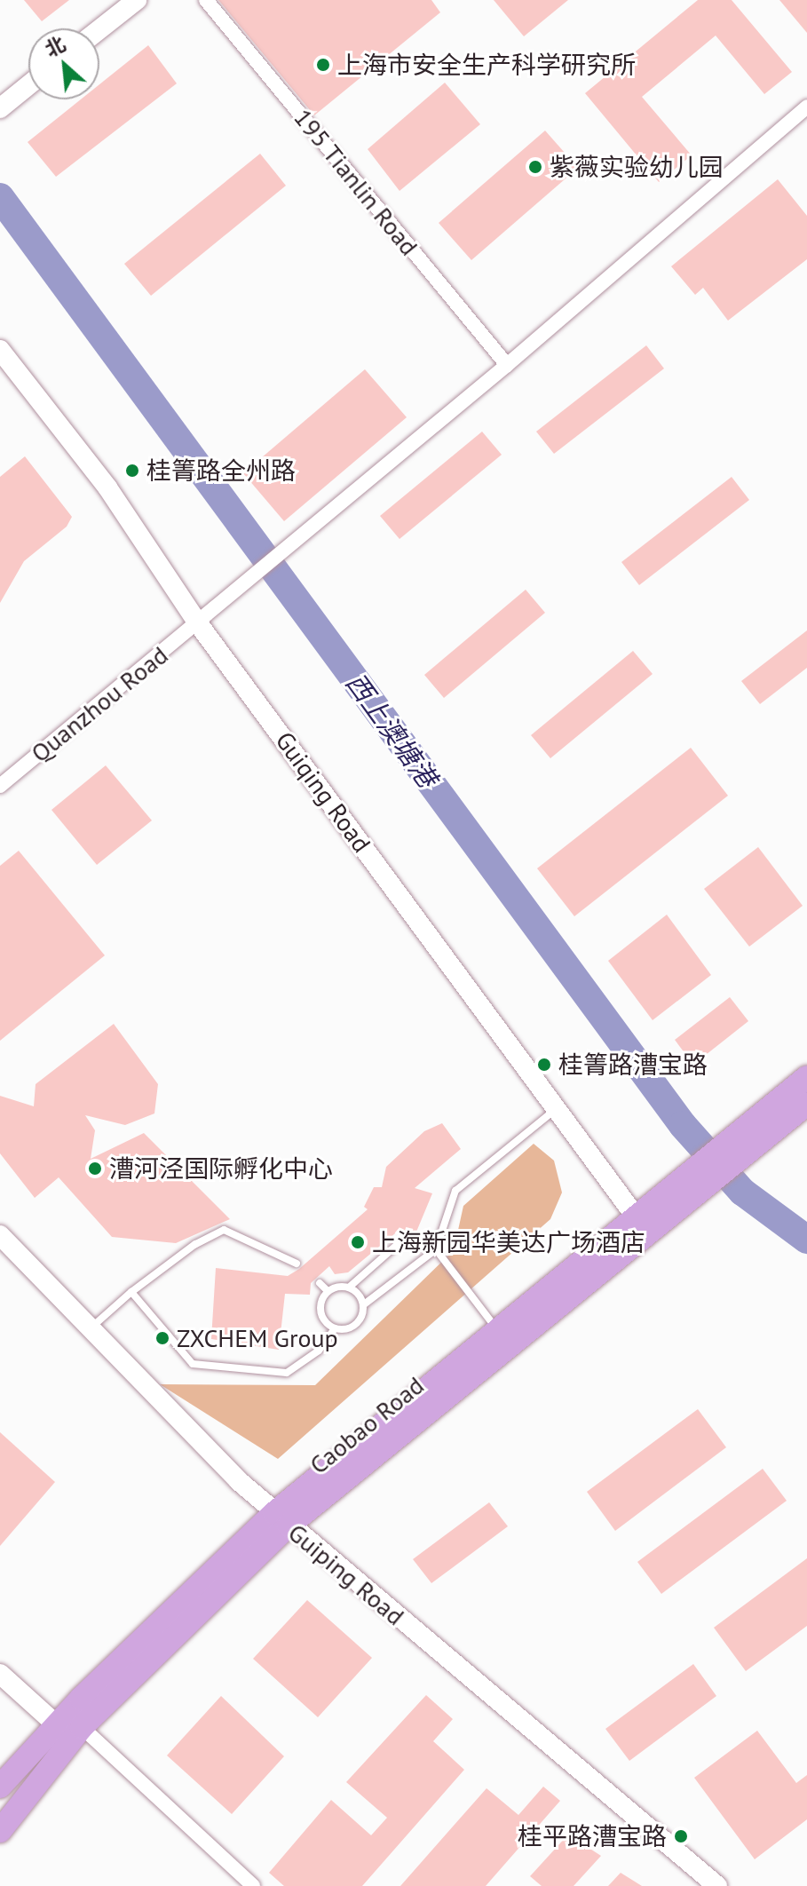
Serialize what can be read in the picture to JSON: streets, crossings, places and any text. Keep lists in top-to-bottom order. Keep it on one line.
{"streets":{"main road":["Caobao Road"],"street":["195 Tianlin Road","Quanzhou Road","Guiqing Road","Guiping Road"]},"crossings":[["195 Tianlin Road","Quanzhou Road"],["Quanzhou Road","Guiqing Road"],["Guiqing Road","Caobao Road"],["Caobao Road","Guiping Road"]],"water":["西上澳塘港"],"places":["上海市安全生产科学研究所","紫薇实验幼儿园","桂箐路全州路","桂箐路漕宝路","漕河泾国际孵化中心","上海新园华美达广场酒店","ZXCHEM Group","桂平路漕宝路"],"north":"top left"}
